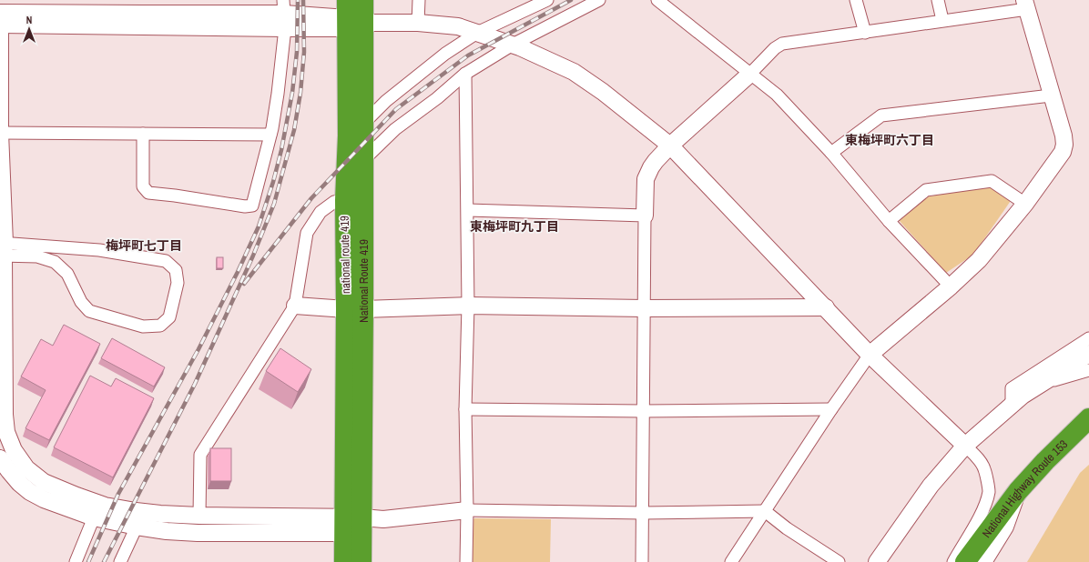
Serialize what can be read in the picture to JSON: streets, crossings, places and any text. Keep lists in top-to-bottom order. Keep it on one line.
{"streets":{"highway":["national route 419","National Route 419","National Highway Route 153"]},"crossings":[["national route 419","National Route 419"]],"districts":["東梅坪町六丁目","東梅坪町九丁目","梅坪町七丁目"],"north":"top"}
